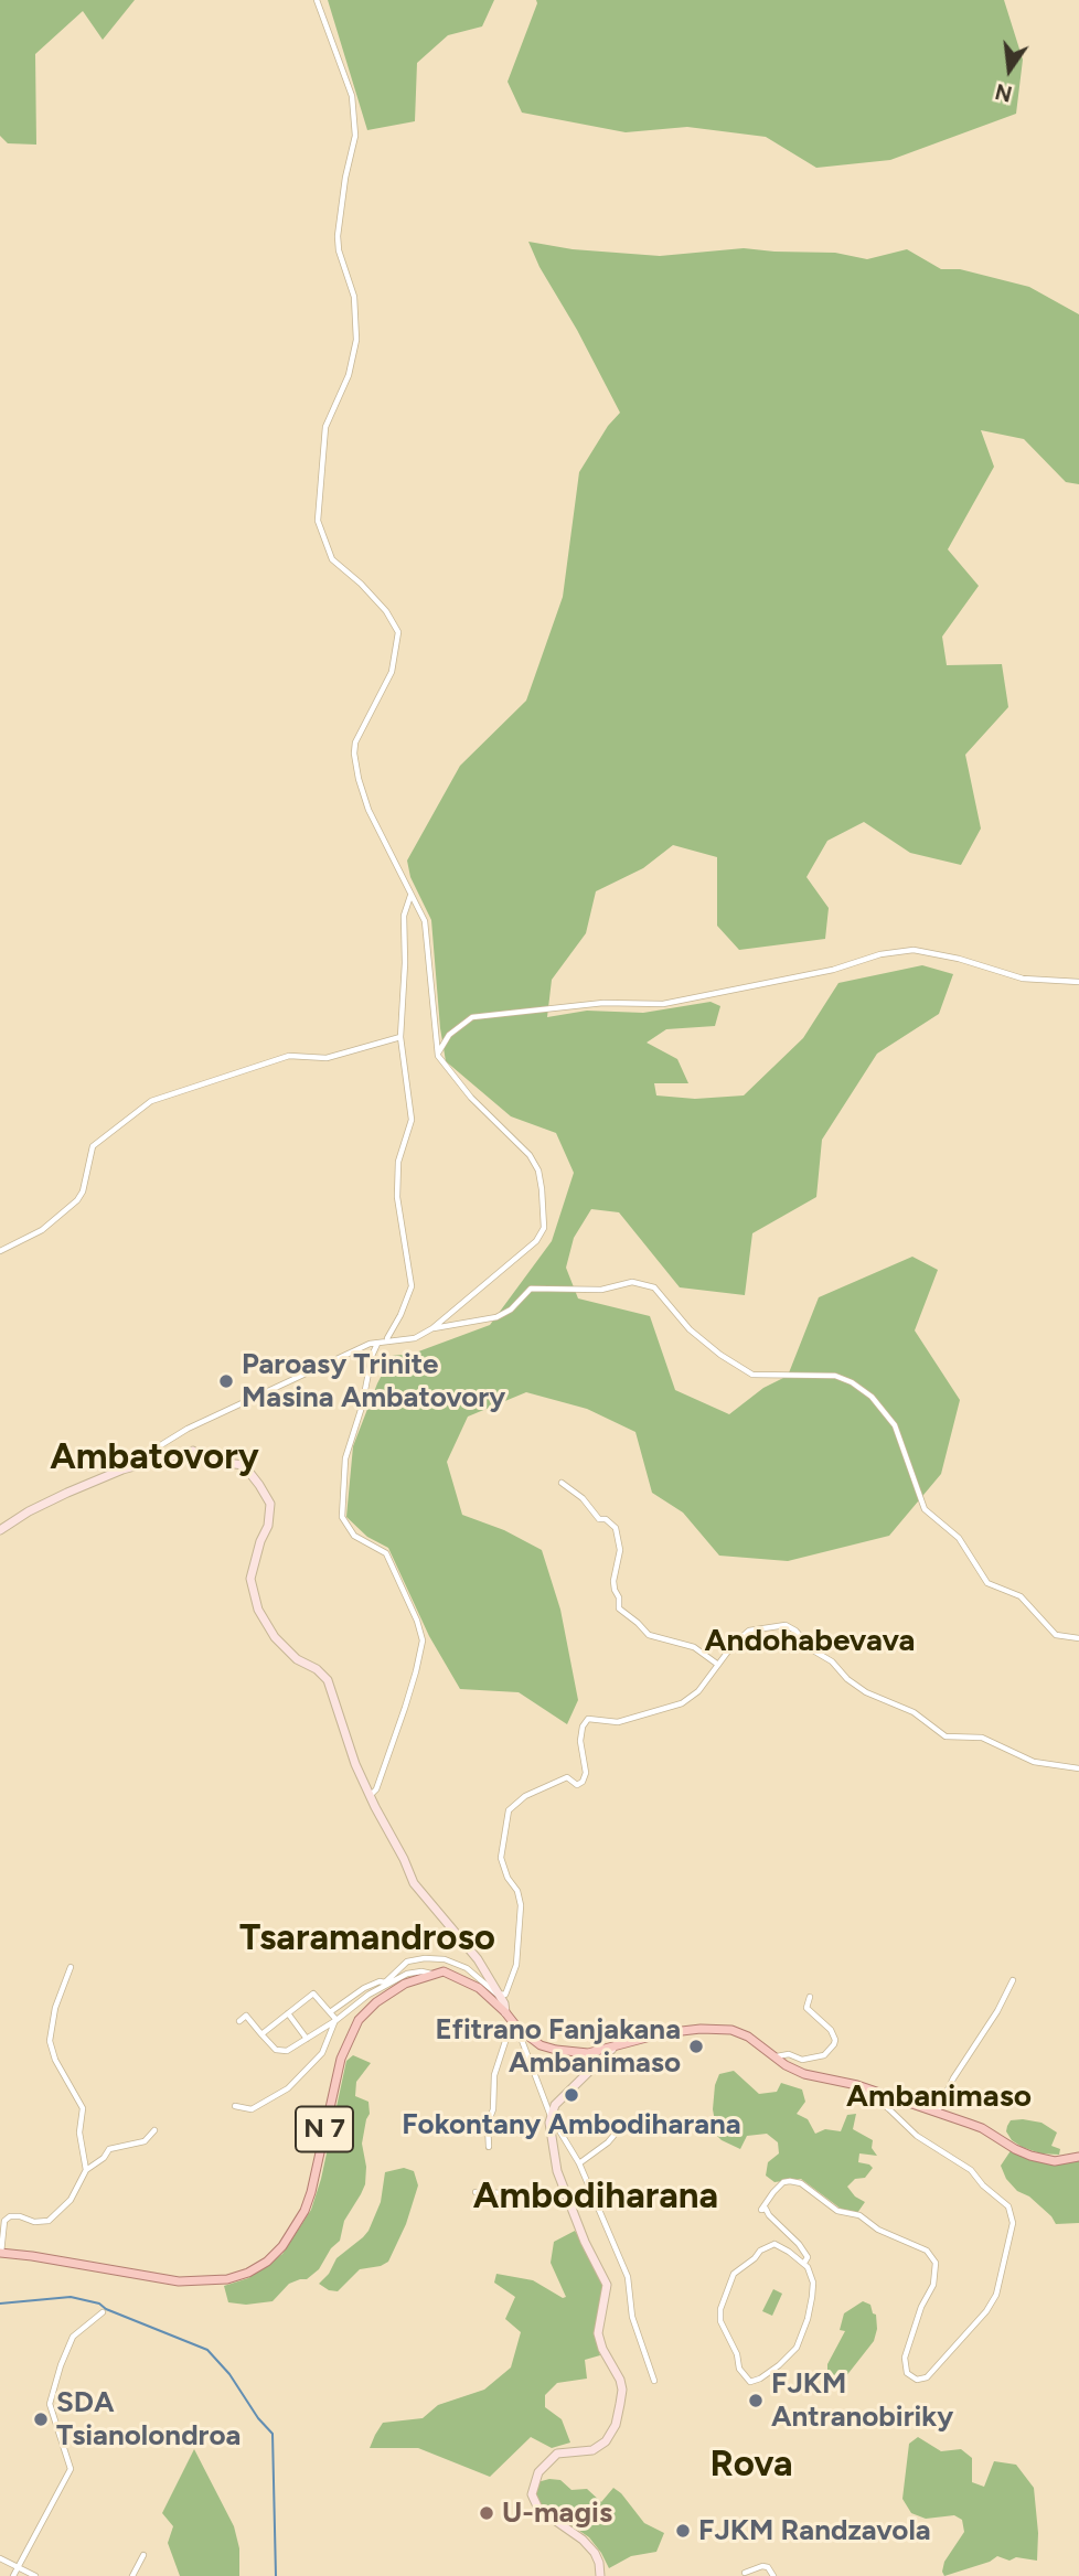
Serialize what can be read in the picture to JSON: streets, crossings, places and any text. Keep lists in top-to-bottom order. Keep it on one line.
{"streets":{"main road":["N 7"]},"districts":["Ambatovory","Andohabevava","Tsaramandroso","Ambanimaso","Ambodiharana","Rova"],"places":["Paroasy Trinite Masina Ambatovory","Efitrano Fanjakana Ambanimaso","Fokontany Ambodiharana","FJKM Antranobiriky","SDA Tsianolondroa","U-magis","FJKM Randzavola"],"north":"bottom"}
